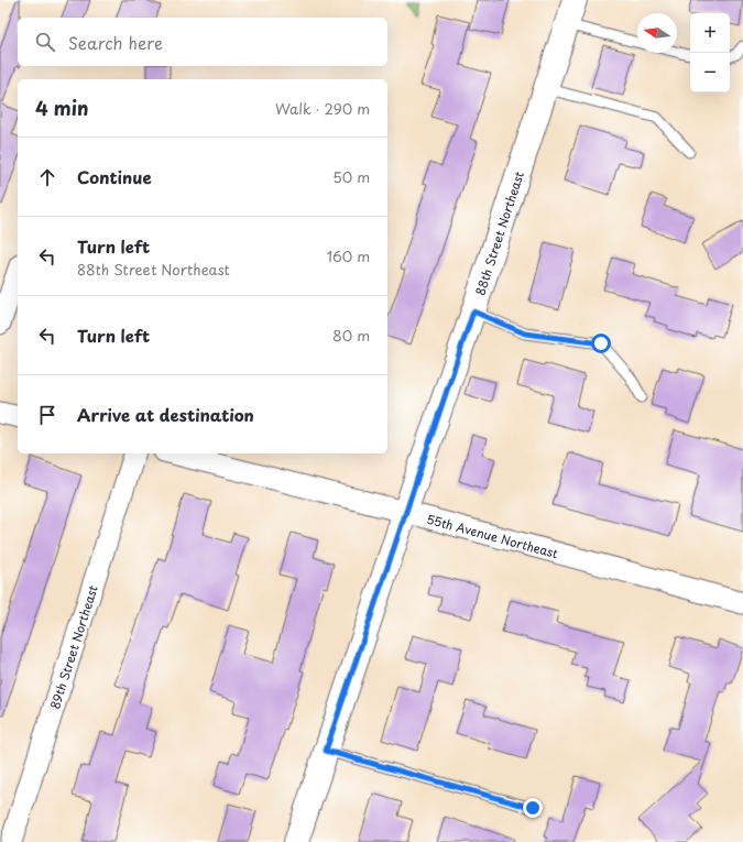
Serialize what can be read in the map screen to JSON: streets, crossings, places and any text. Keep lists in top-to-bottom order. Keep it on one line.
{"streets":{"main road":["88th Street Northeast"],"street":["55th Avenue Northeast","89th Street Northeast"]},"crossings":[["88th Street Northeast","55th Avenue Northeast"]],"north":"left","page":{"map_buttons":["+","−"],"search":"Search here","heading":["4 min","Walk · 290 m"],"list":[["Continue","50 m"],["Turn left","88th Street Northeast","160 m"],["Turn left","80 m"],"Arrive at destination"]}}
